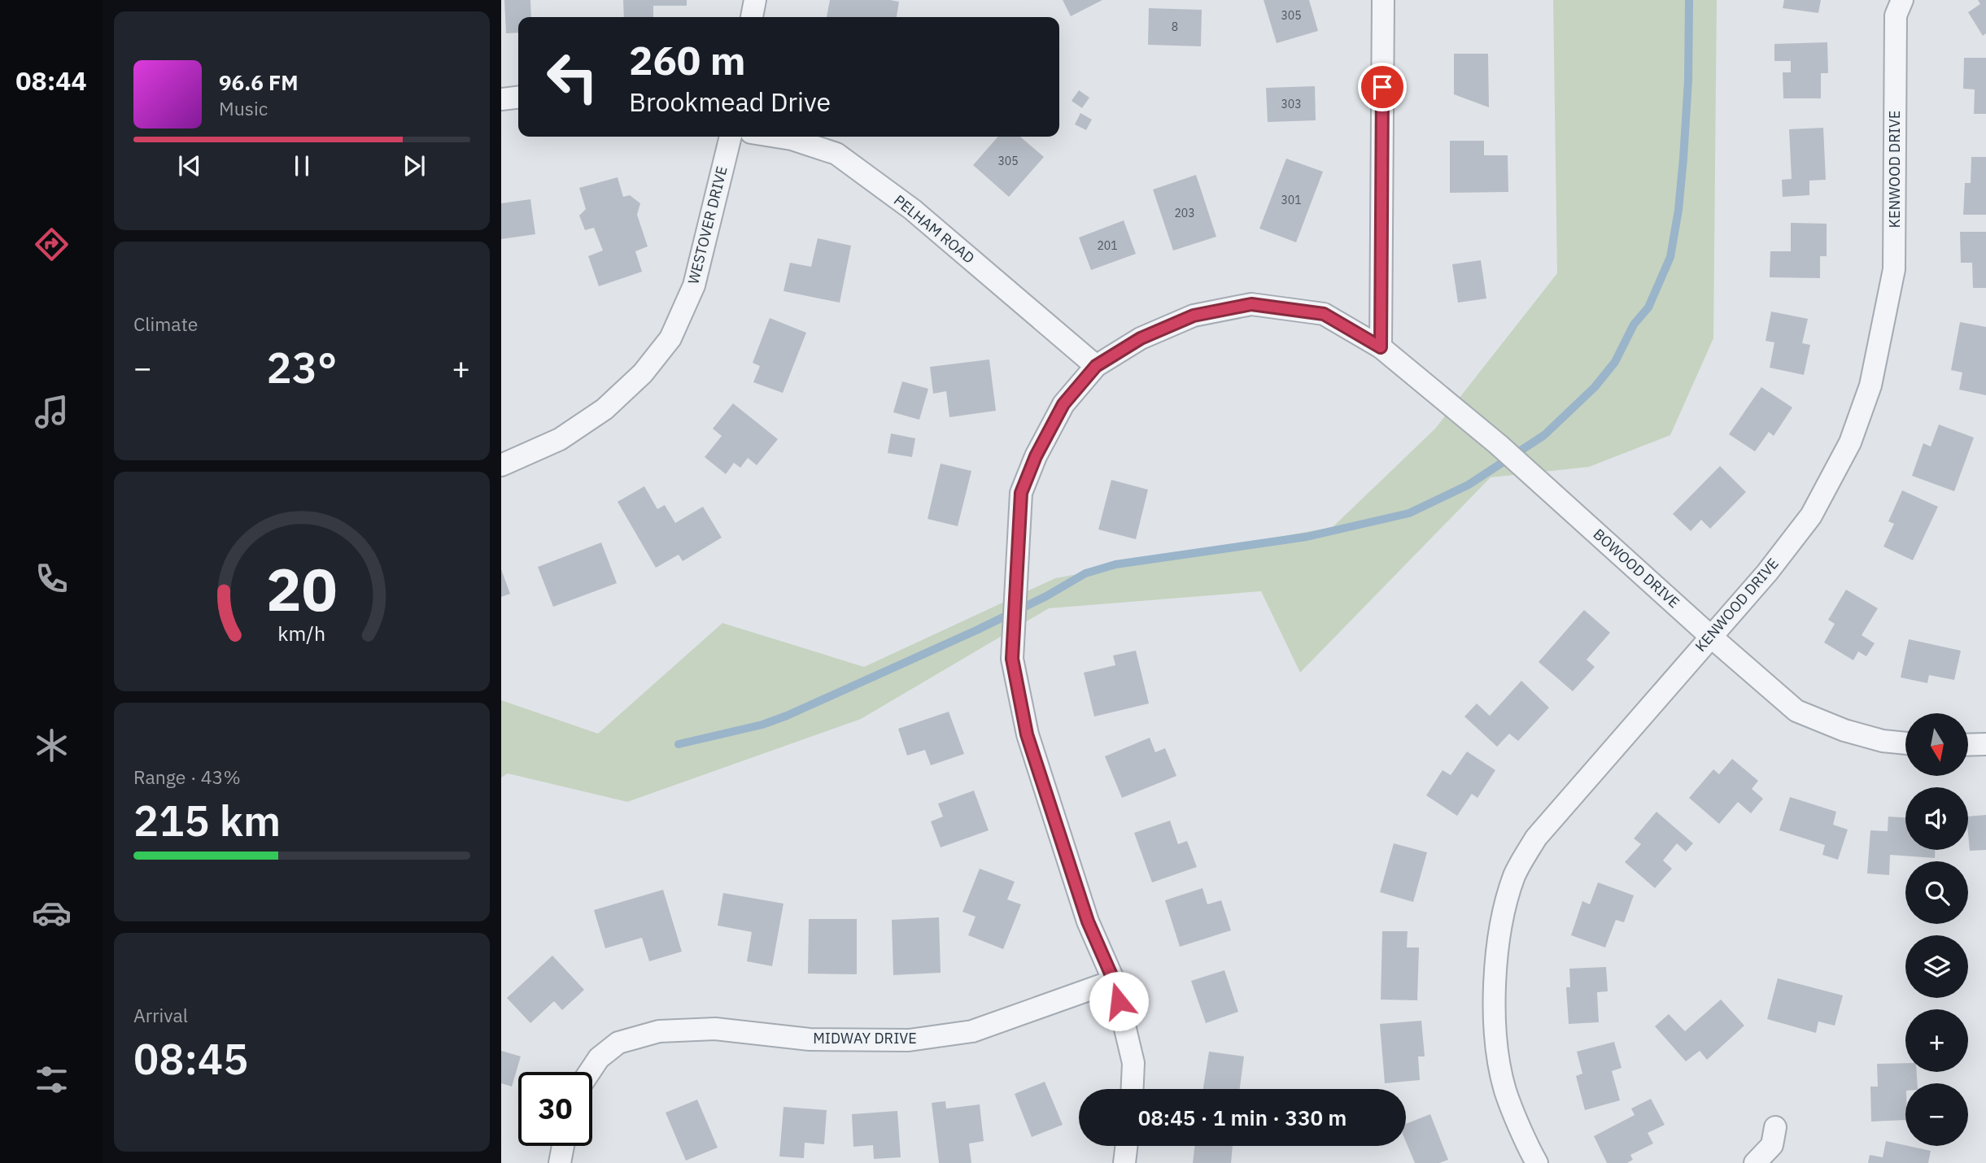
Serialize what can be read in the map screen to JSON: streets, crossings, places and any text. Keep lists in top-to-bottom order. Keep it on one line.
{"streets":{"street":["KENWOOD DRIVE","WESTOVER DRIVE","PELHAM ROAD","BOWOOD DRIVE","MIDWAY DRIVE"]},"crossings":[["KENWOOD DRIVE","BOWOOD DRIVE"],["PELHAM ROAD","BOWOOD DRIVE"],["BOWOOD DRIVE","MIDWAY DRIVE"]],"house_numbers":["305","8","303","305","301","203","201"],"north":"bottom","page":{"tabs":"08:44","turn":["260 m","Brookmead Drive"],"song":["96.6 FM","Music"],"tile":["Climate",["Range · 43%","215 km"],["Arrival","08:45"]],"heat":["−","23°","+"],"map_buttons":["+","−"],"limit":"30","trip":"08:45 · 1 min · 330 m","gauge":["20","km/h"]}}
